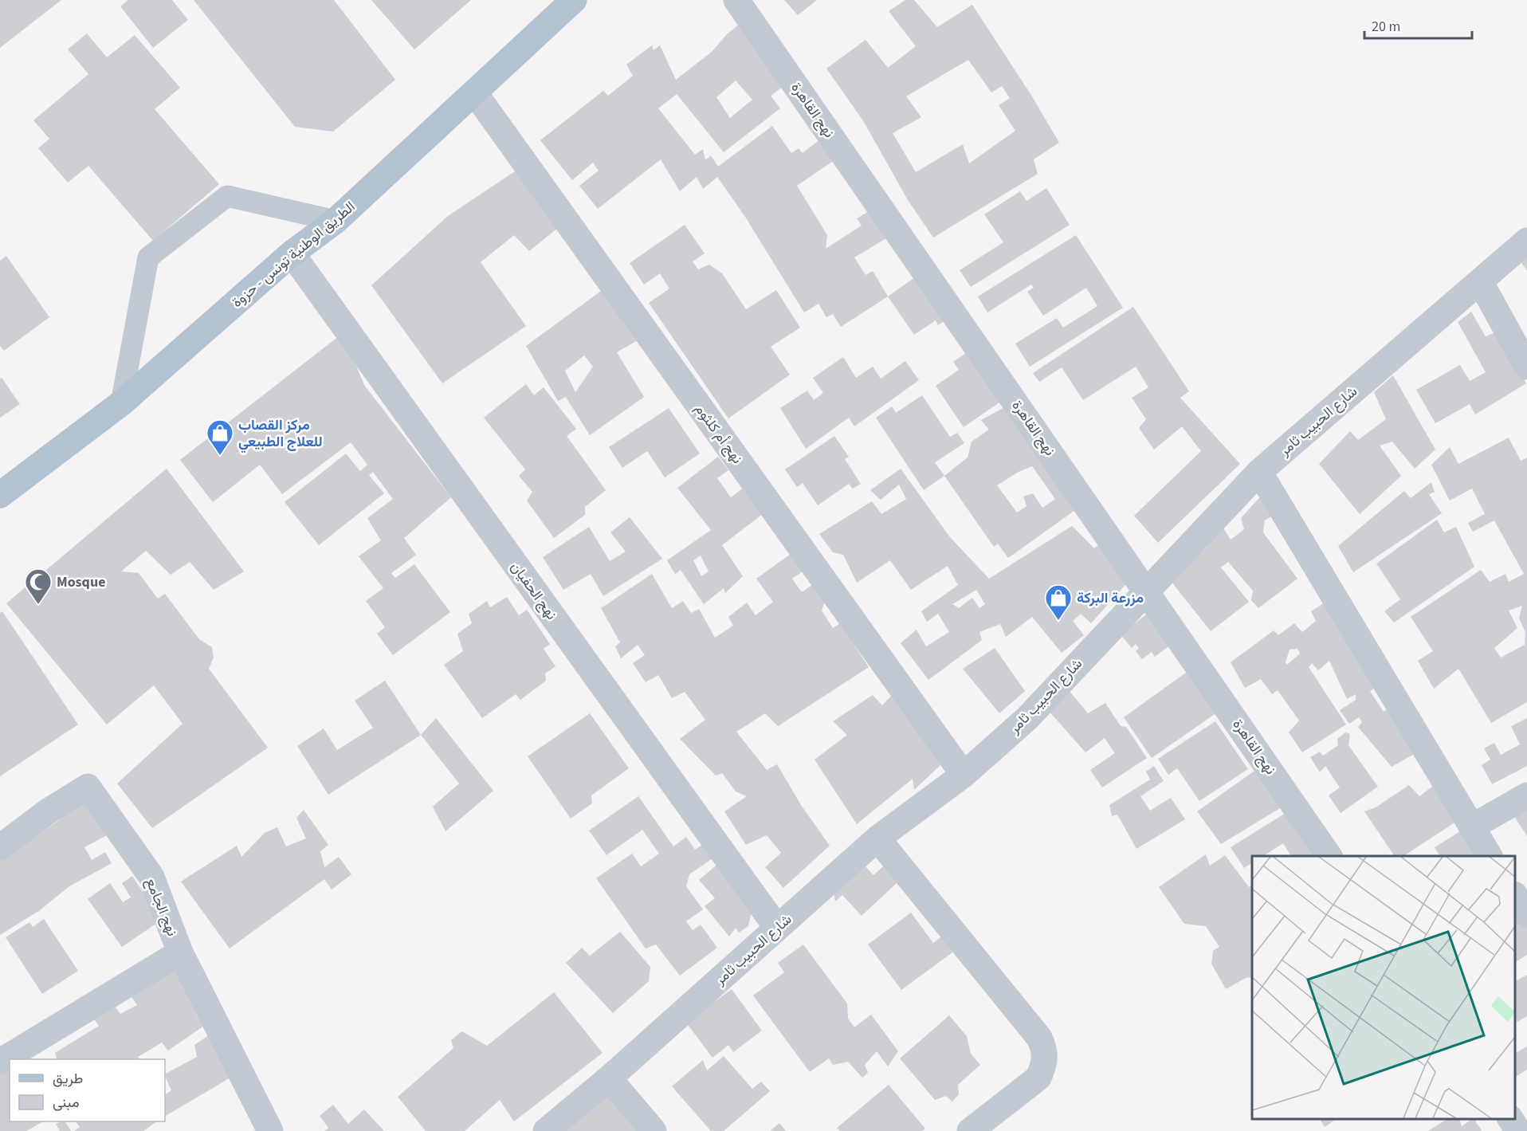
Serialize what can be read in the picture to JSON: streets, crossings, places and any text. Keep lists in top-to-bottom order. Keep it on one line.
{"streets":{"main road":["الطريق الوطنية تونس - حزوة"],"street":["نهج القاهرة","شارع الحبيب ثامر","نهج أم كلثوم","نهج الحفيان","نهج الجامع"]},"crossings":[["نهج القاهرة","شارع الحبيب ثامر"],["الطريق الوطنية تونس - حزوة","نهج أم كلثوم"],["الطريق الوطنية تونس - حزوة","نهج الحفيان"],["شارع الحبيب ثامر","نهج أم كلثوم"],["شارع الحبيب ثامر","نهج الحفيان"]],"places":{"shop":["مركز القصاب للعلاج الطبيعي","مزرعة البركة"],"mosque":["Mosque"]},"legend":["طريق","مبنى"],"scale_bar":"20 m"}
